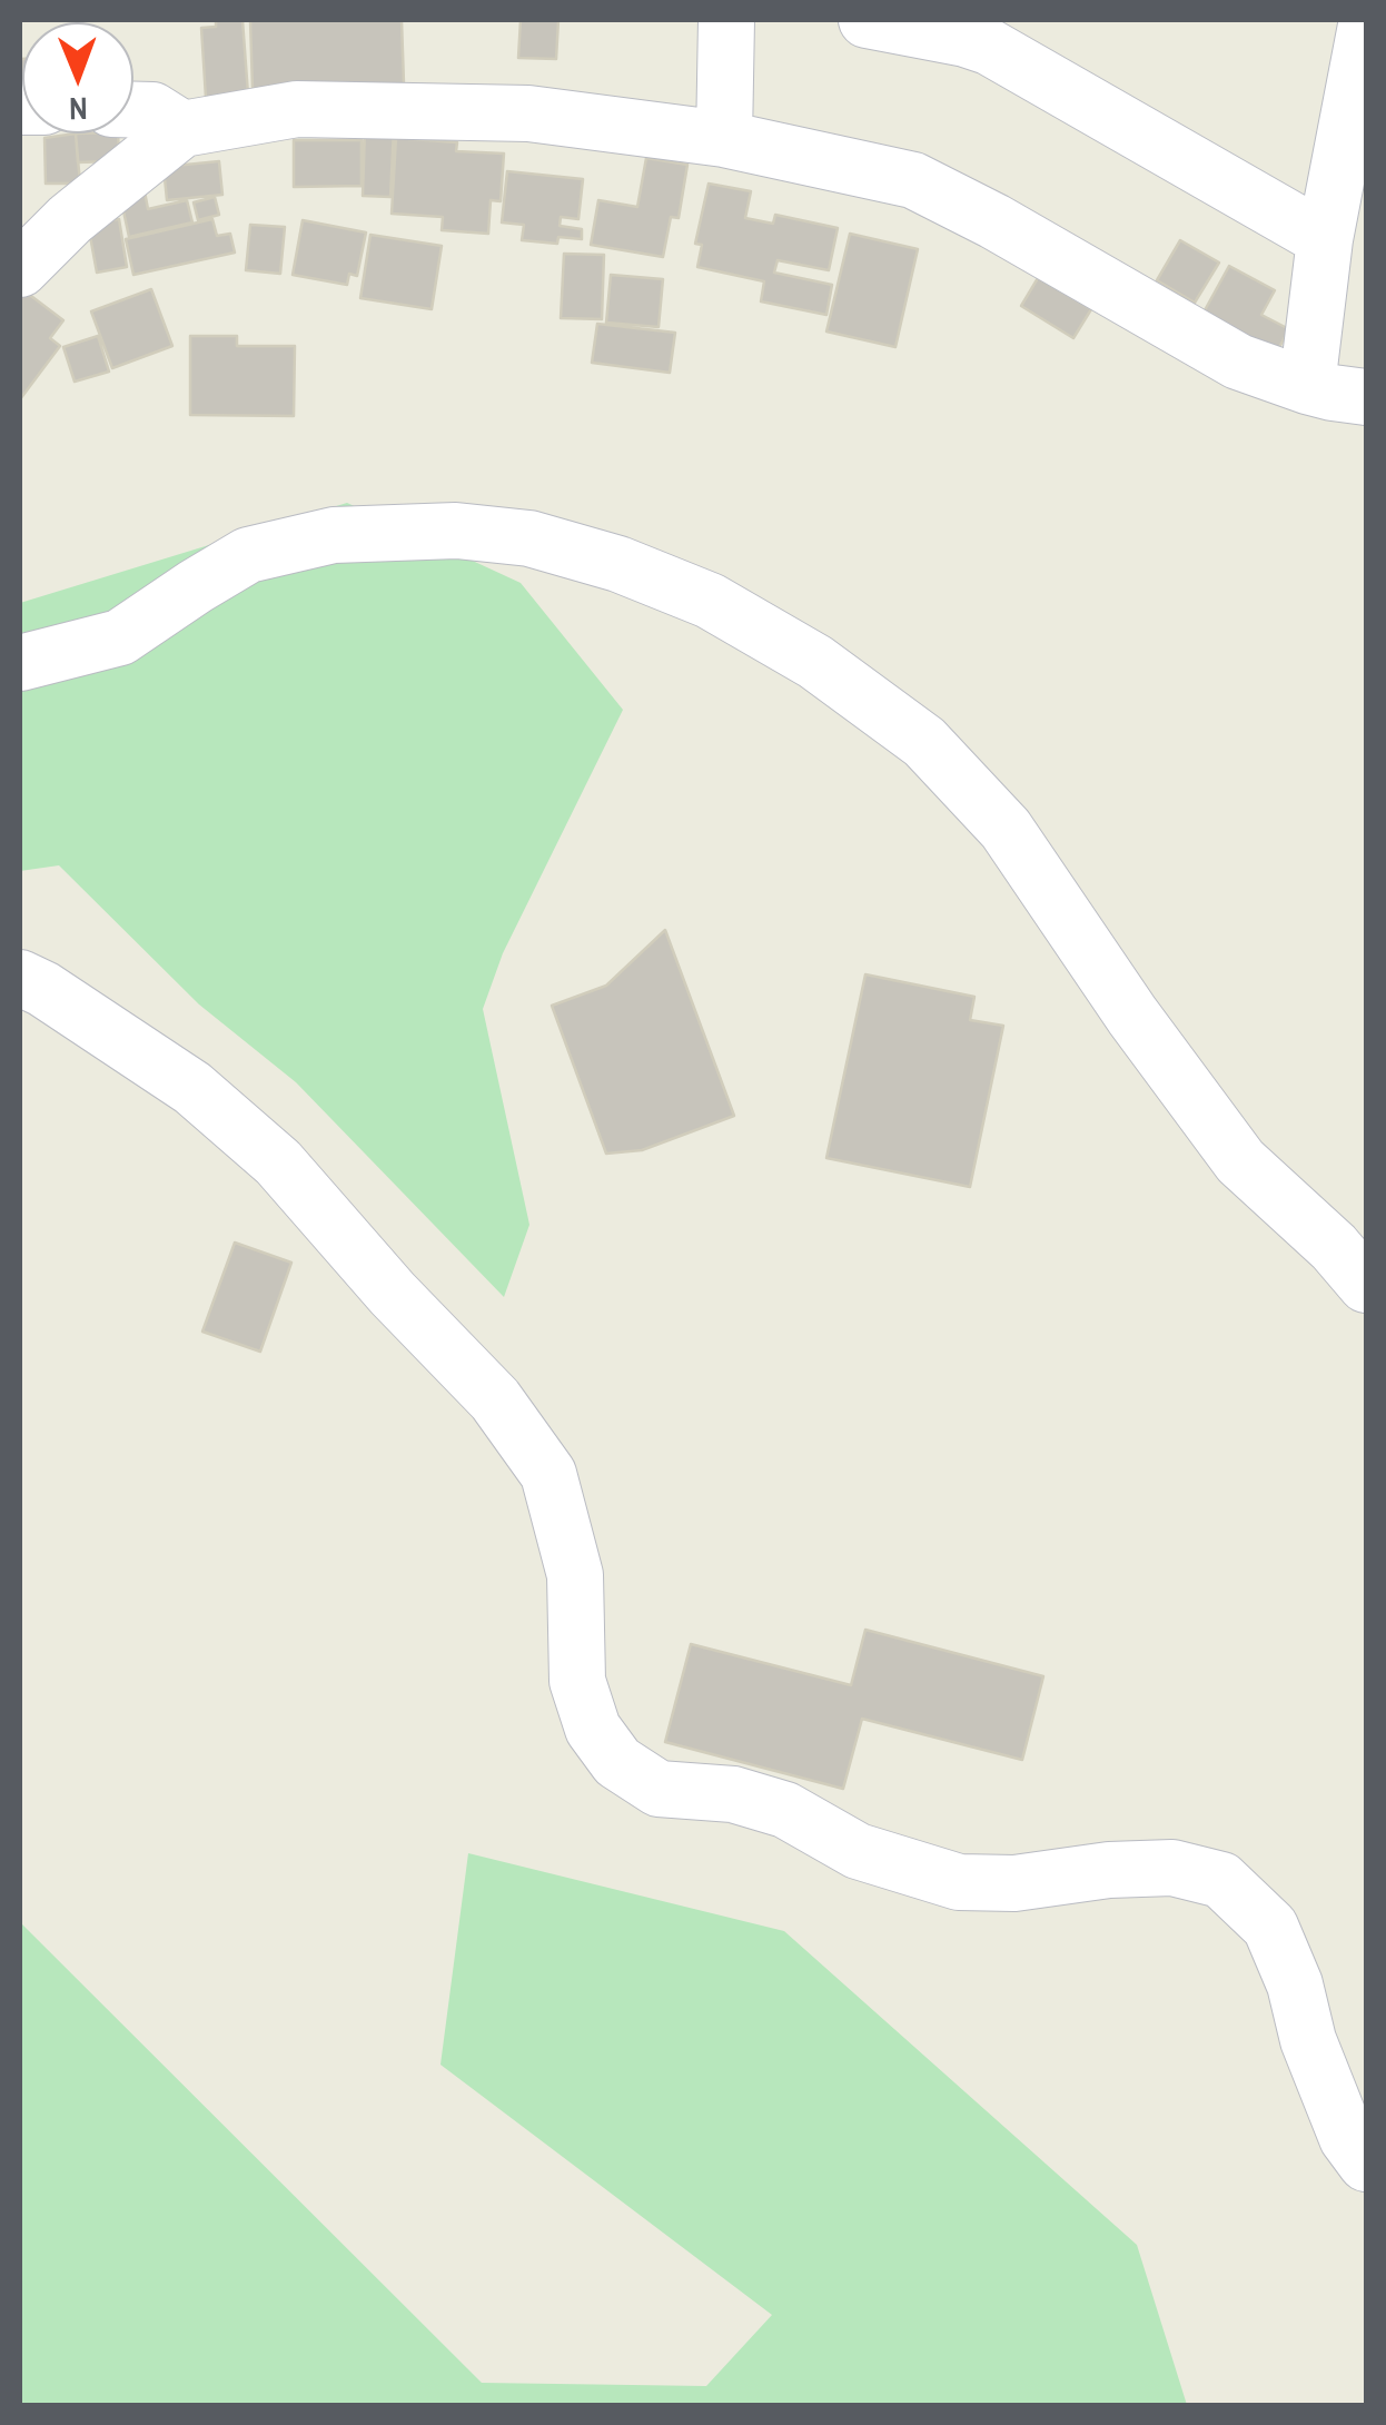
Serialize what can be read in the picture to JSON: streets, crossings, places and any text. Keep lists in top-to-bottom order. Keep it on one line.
{"north":"bottom"}
